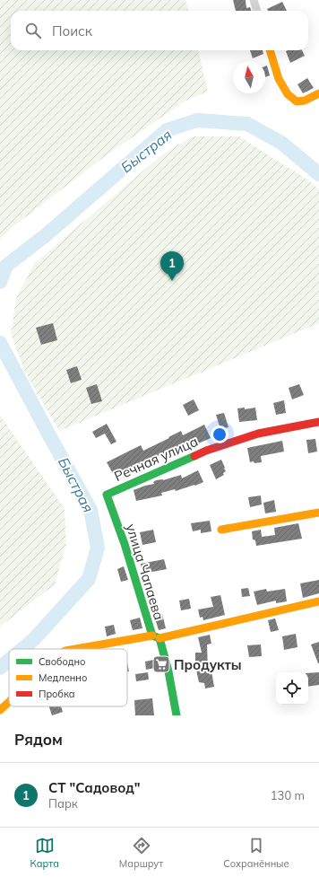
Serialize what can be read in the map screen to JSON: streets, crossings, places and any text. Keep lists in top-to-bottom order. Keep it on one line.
{"streets":{"street":["Речная улица","улица Чапаева"]},"crossings":[["Речная улица","улица Чапаева"]],"water":["Быстрая"],"places":{"supermarket":["Продукты"]},"legend":["Свободно","Медленно","Пробка"],"north":"top","page":{"search":"Поиск","pins":"1","heading":"Рядом","list":[{"mark":"1","name":"СТ \"Садовод\"","note":"Парк","value":"130 m"}],"nav":["Карта","Маршрут","Сохранённые"]}}
